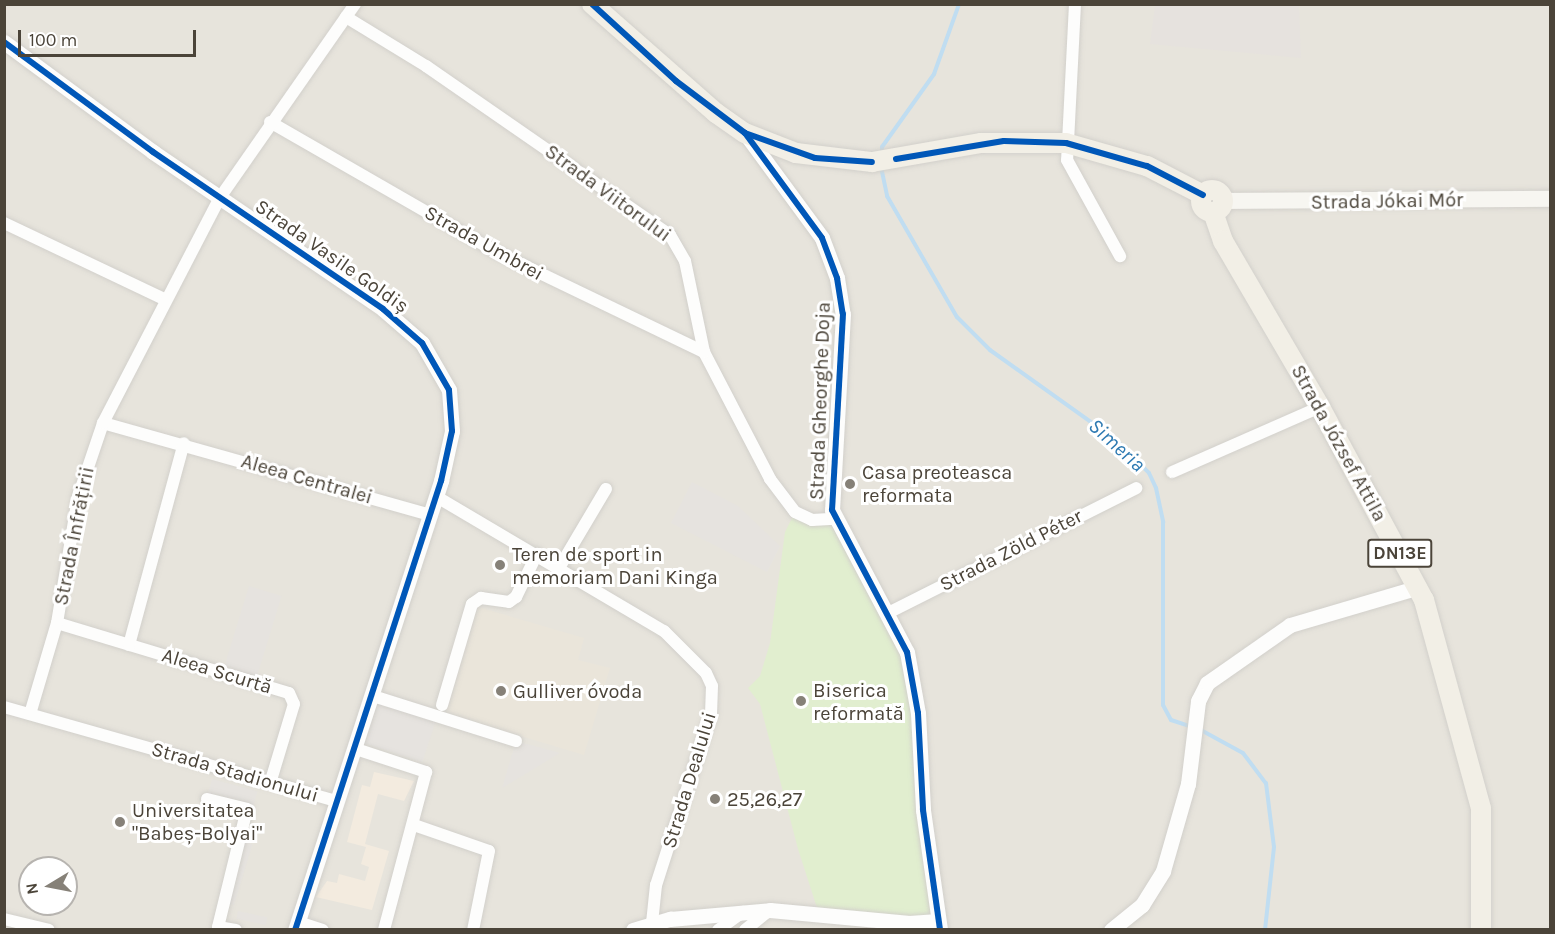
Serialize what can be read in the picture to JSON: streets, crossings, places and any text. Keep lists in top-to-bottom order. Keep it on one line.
{"streets":{"main road":["Strada Jókai Mór","Strada József Attila","DN13E"],"street":["Strada Viitorului","Strada Umbrei","Strada Vasile Goldiș","Strada Gheorghe Doja","Aleea Centralei","Strada Înfrățirii","Strada Zöld Péter","Aleea Scurtă","Strada Stadionului","Strada Dealului"]},"crossings":[["Strada Viitorului","Strada Umbrei"],["Strada Viitorului","Strada Gheorghe Doja"],["Strada Viitorului","Strada Înfrățirii"],["Strada Jókai Mór","Strada József Attila"],["Strada Umbrei","Strada Înfrățirii"],["Strada Vasile Goldiș","Aleea Centralei"],["Strada Vasile Goldiș","Strada Înfrățirii"],["Strada Vasile Goldiș","Strada Stadionului"],["Strada Vasile Goldiș","Strada Dealului"],["Strada Gheorghe Doja","Strada Zöld Péter"],["Aleea Centralei","Strada Înfrățirii"],["Strada Înfrățirii","Aleea Scurtă"],["Strada Înfrățirii","Strada Stadionului"],["Aleea Scurtă","Strada Stadionului"]],"water":["Simeria"],"places":["Casa preoteasca reformata","Teren de sport in memoriam Dani Kinga","Gulliver óvoda","Biserica reformată","25,26,27","Universitatea \"Babeș-Bolyai\""],"scale_bar":"100 m","north":"left"}
